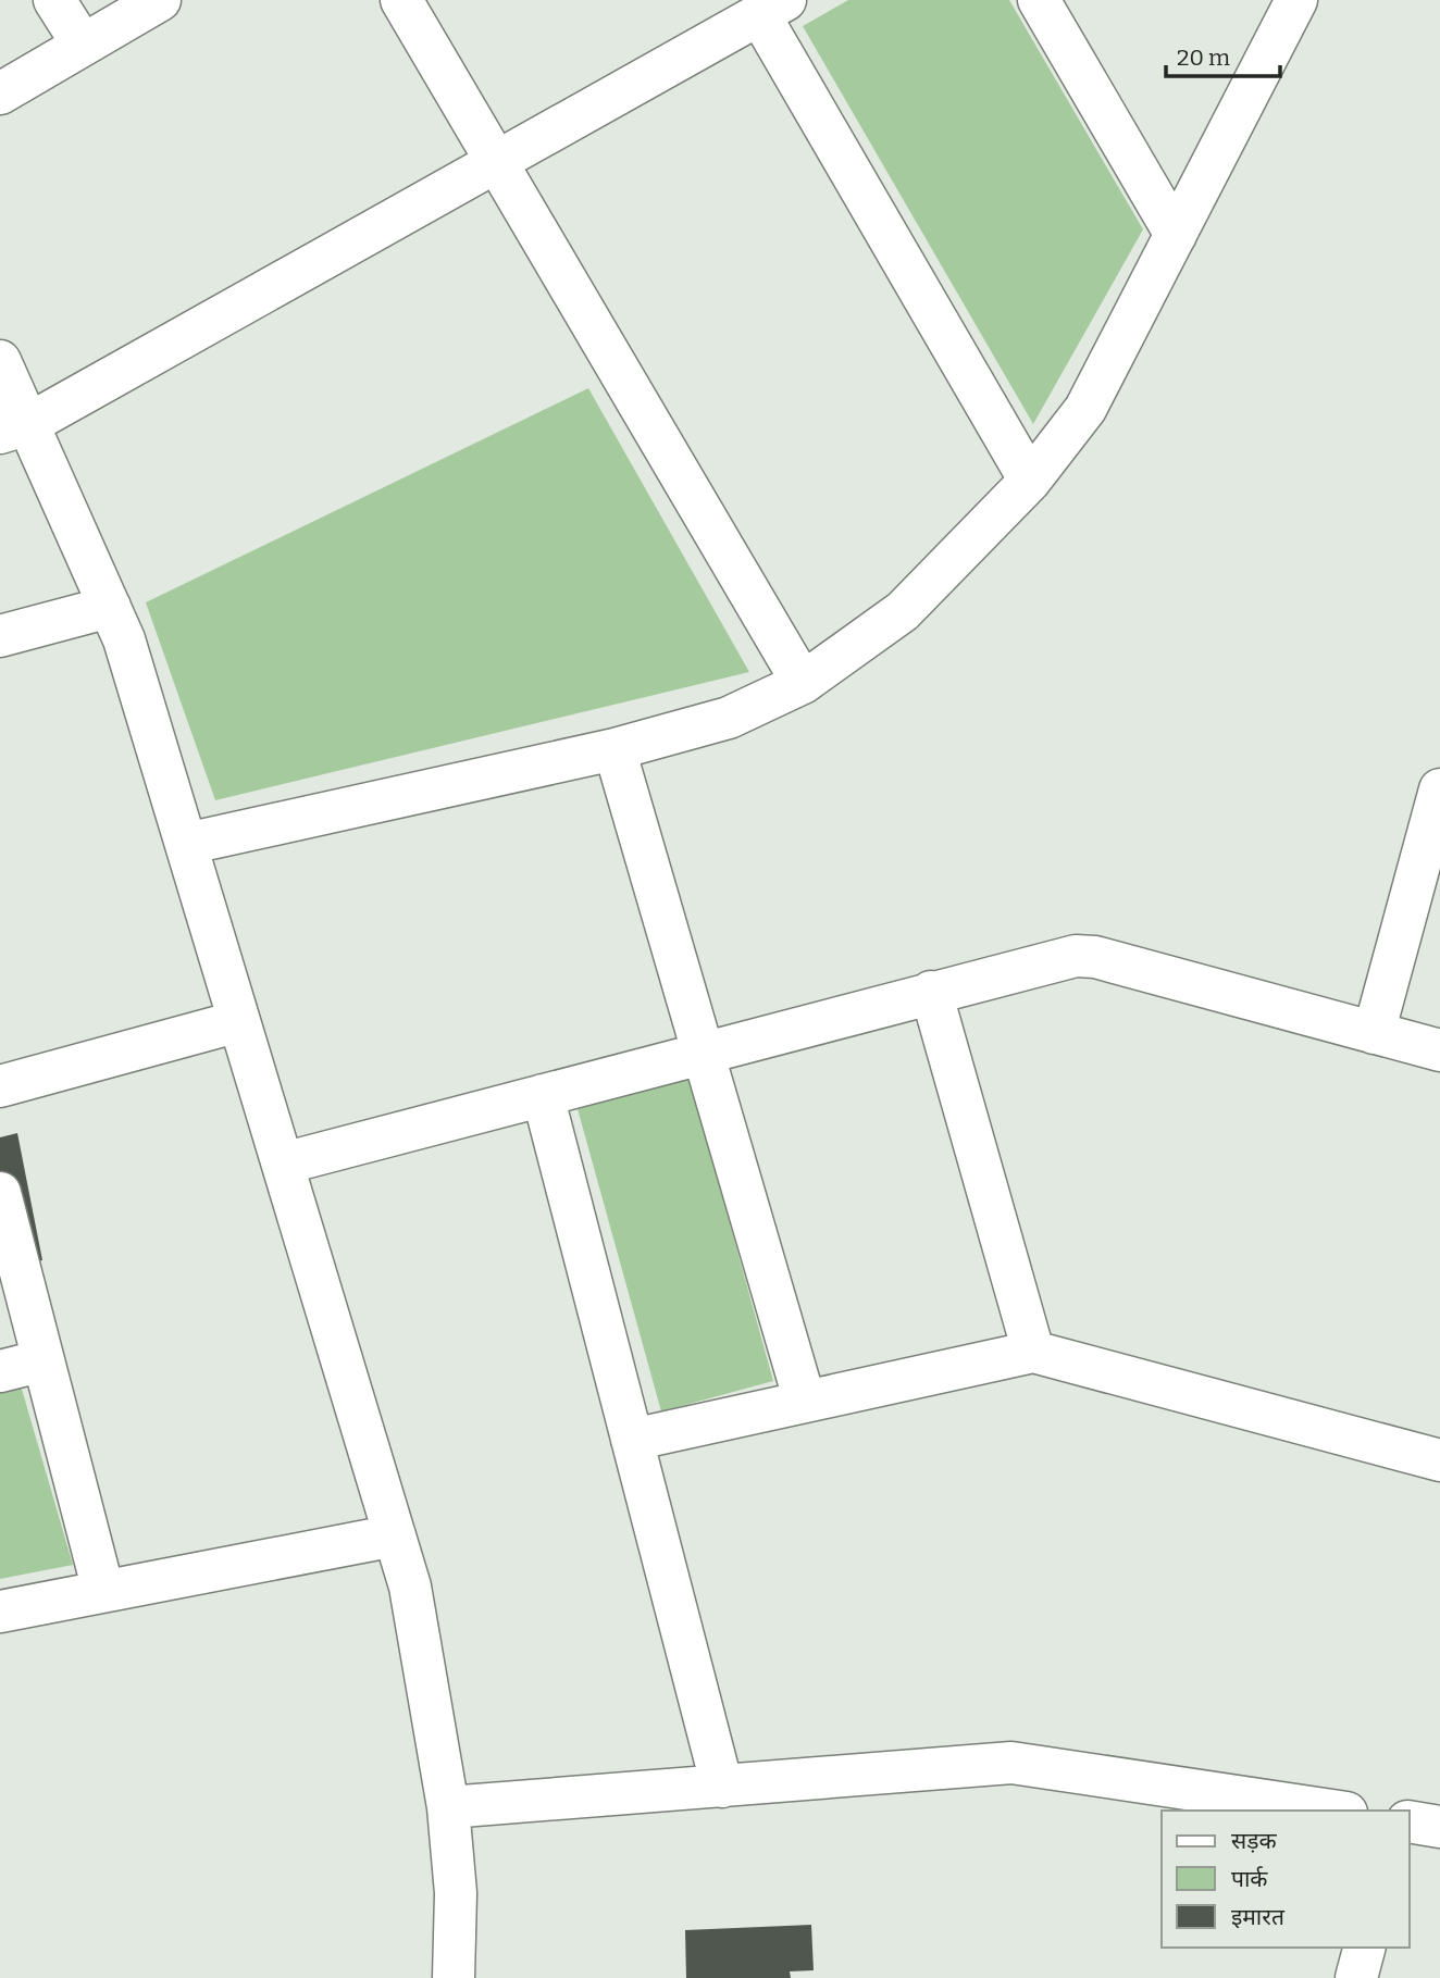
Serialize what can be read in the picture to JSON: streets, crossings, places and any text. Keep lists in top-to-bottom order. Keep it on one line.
{"legend":["सड़क","पार्क","इमारत"],"scale_bar":"20 m"}
